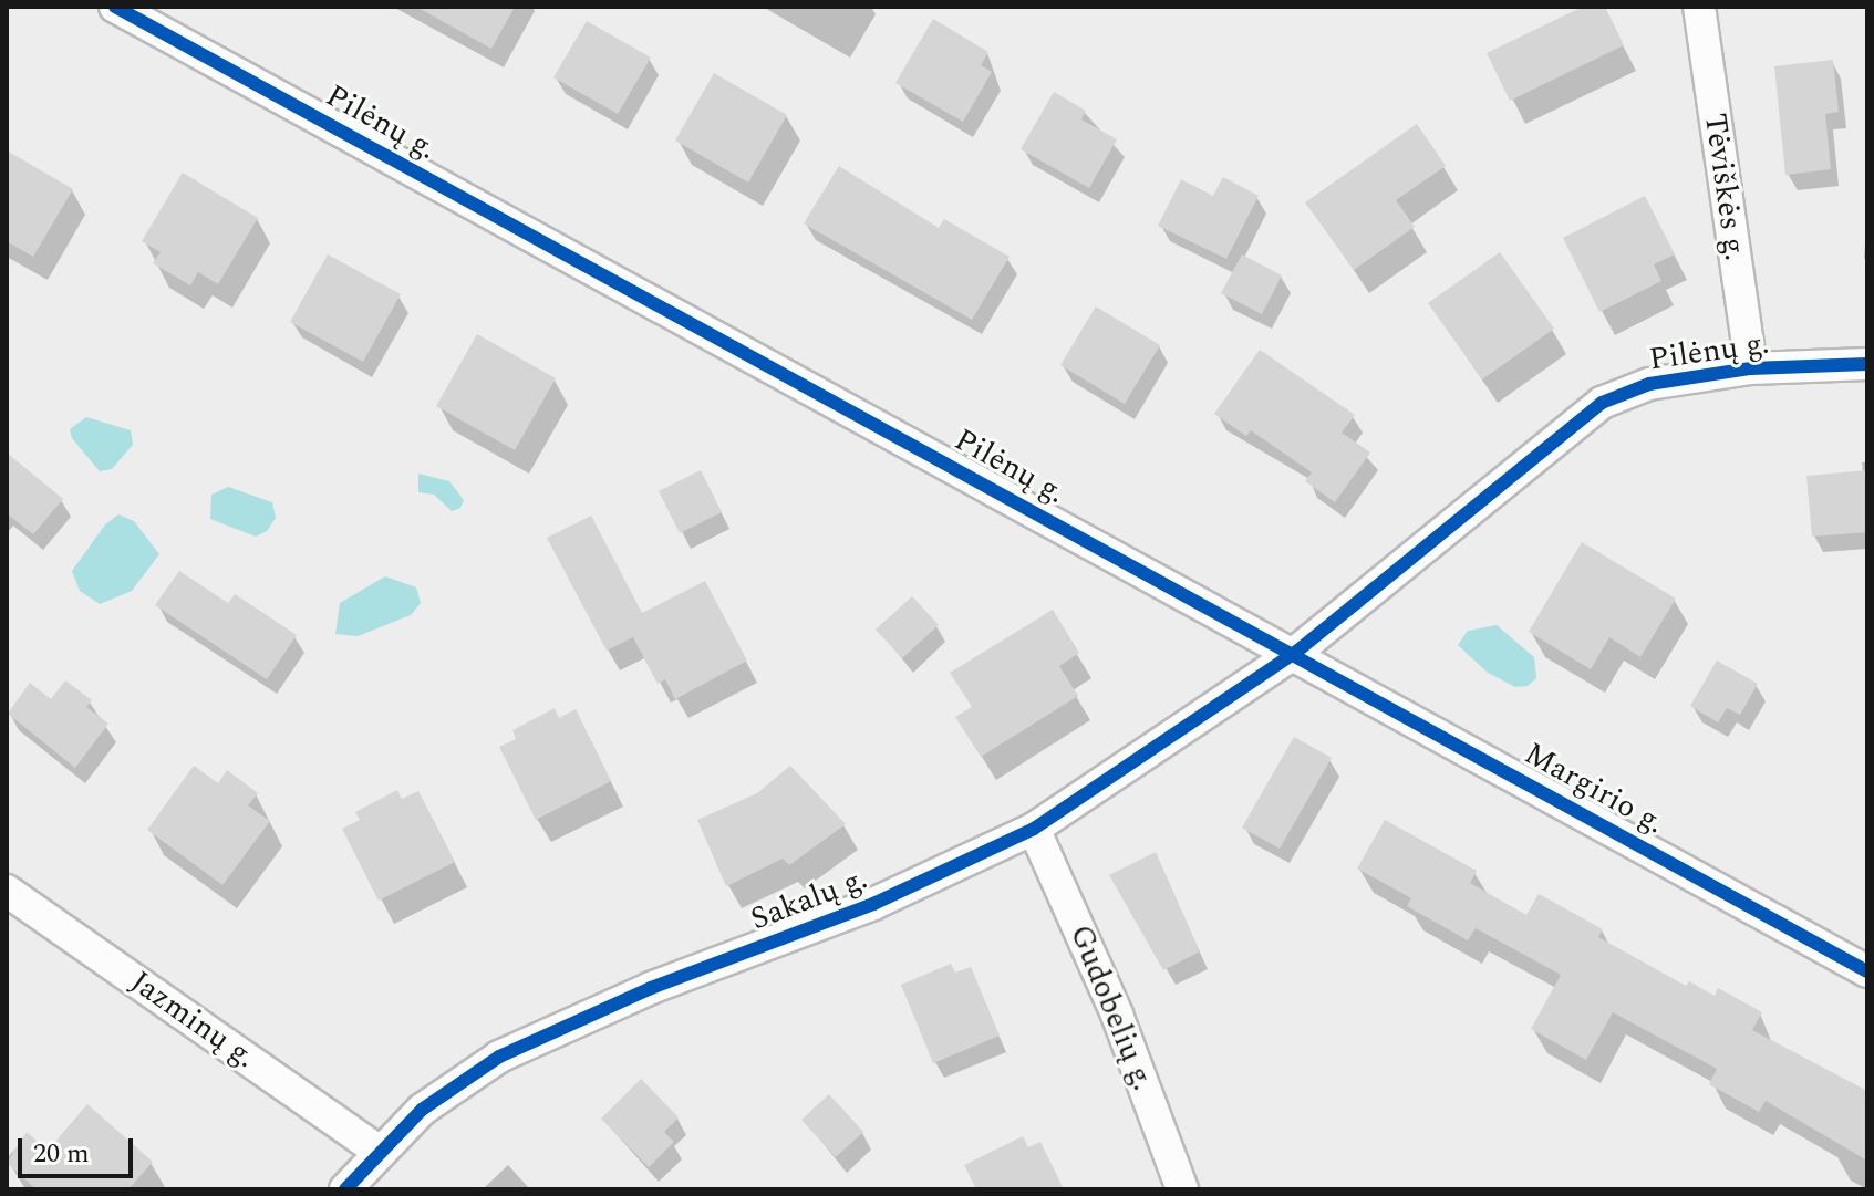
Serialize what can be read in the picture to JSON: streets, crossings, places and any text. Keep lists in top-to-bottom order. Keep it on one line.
{"streets":{"street":["Pilėnų g.","Tėviškės g.","Margirio g.","Sakalų g.","Gudobelių g.","Jazminų g."]},"crossings":[["Pilėnų g.","Tėviškės g."],["Pilėnų g.","Margirio g."],["Pilėnų g.","Sakalų g."],["Margirio g.","Sakalų g."],["Sakalų g.","Gudobelių g."],["Sakalų g.","Jazminų g."]],"scale_bar":"20 m"}
